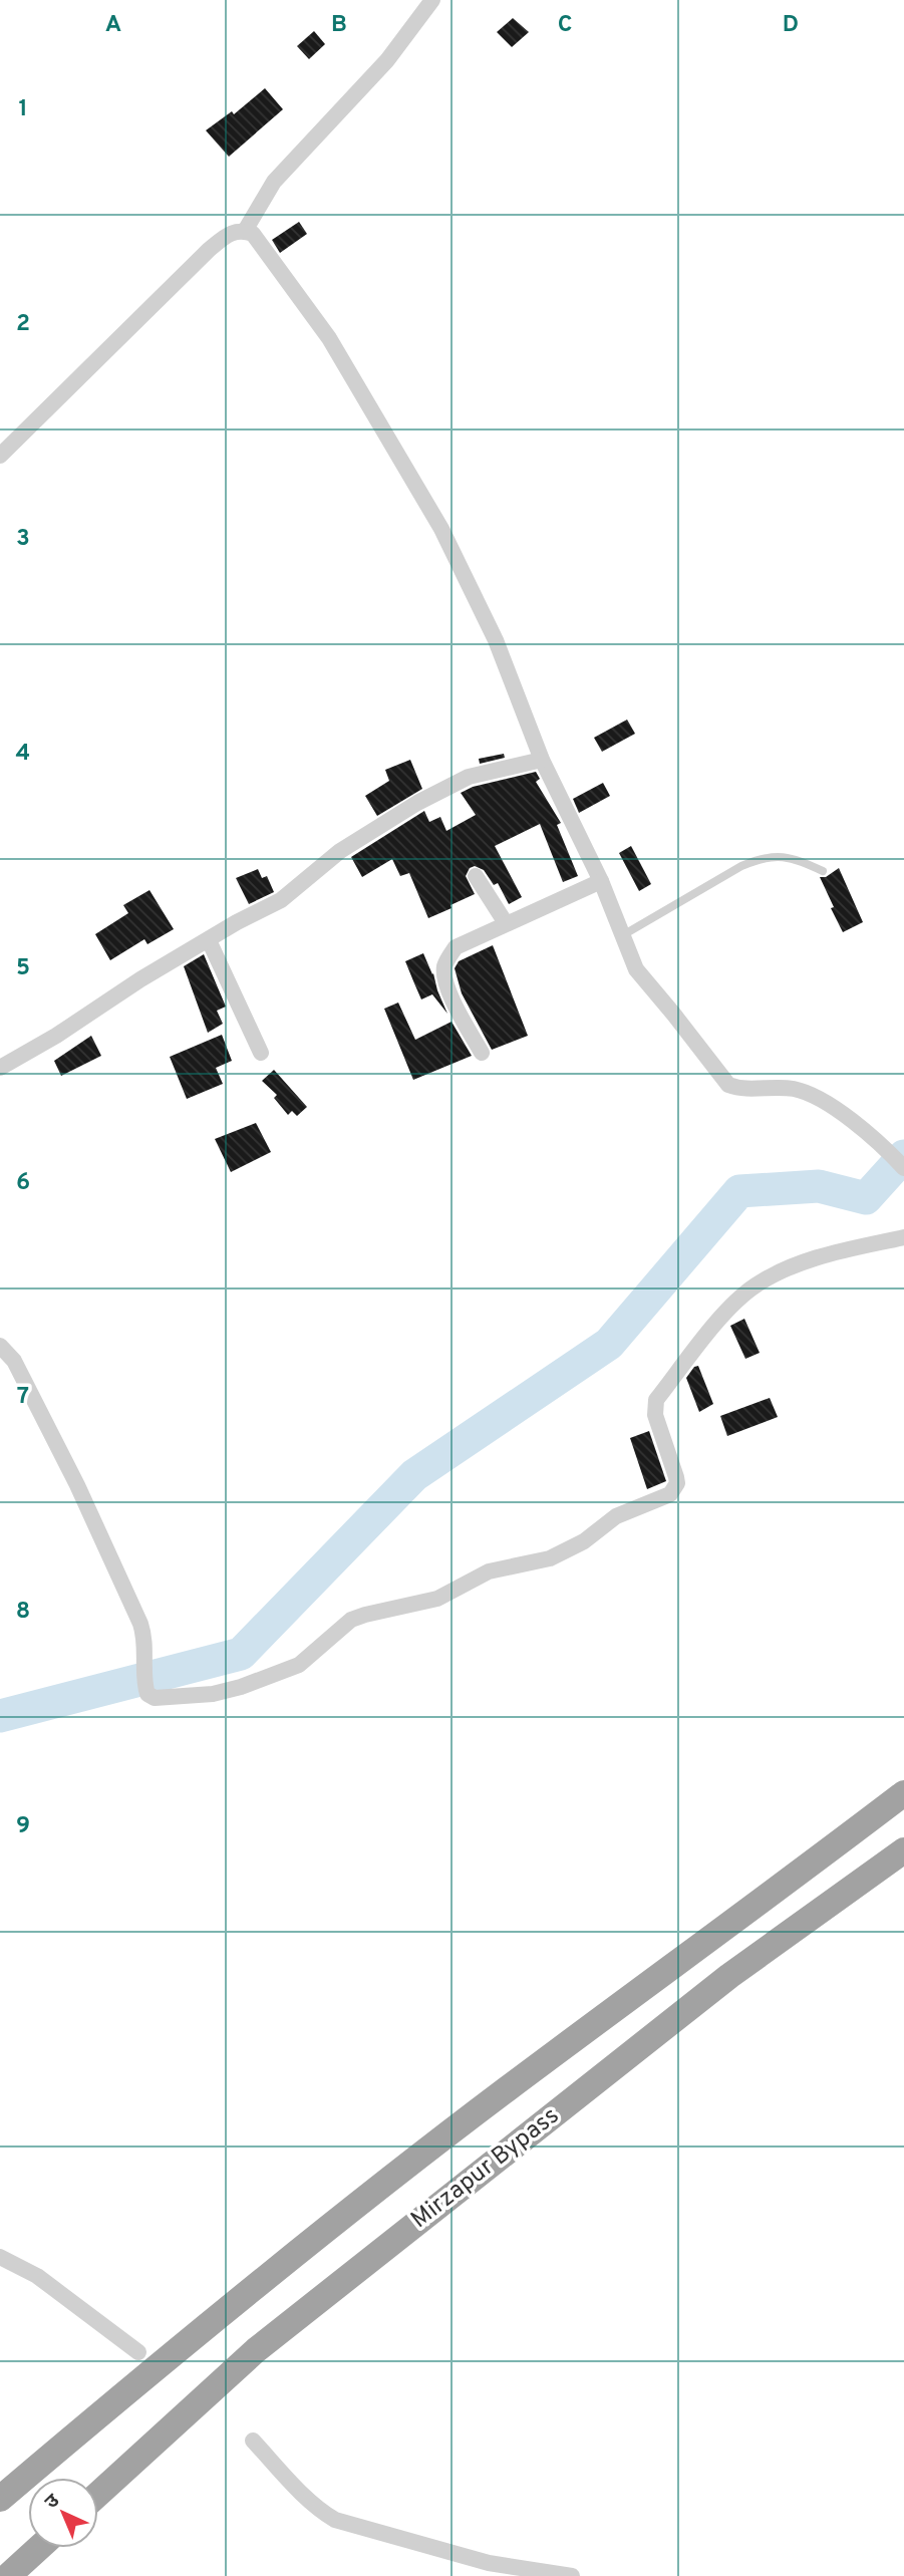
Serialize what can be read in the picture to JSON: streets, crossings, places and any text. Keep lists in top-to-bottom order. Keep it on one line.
{"streets":{"highway":["Mirzapur Bypass"]},"north":"top left","grid":{"columns":["A","B","C","D"],"rows":["1","2","3","4","5","6","7","8","9"]}}
